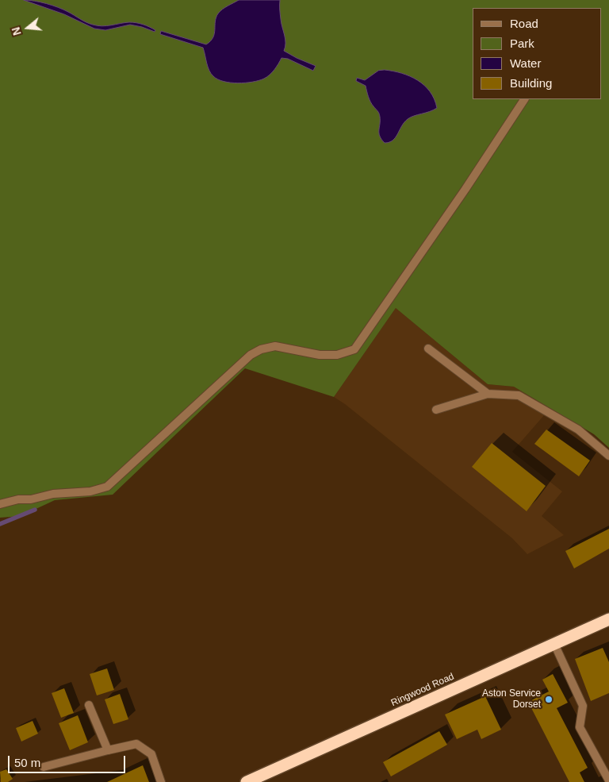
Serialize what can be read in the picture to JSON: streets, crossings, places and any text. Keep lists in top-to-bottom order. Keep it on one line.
{"streets":{"highway":["Ringwood Road"]},"places":["Aston Service Dorset"],"legend":["Road","Park","Water","Building"],"scale_bar":"50 m","north":"left"}
